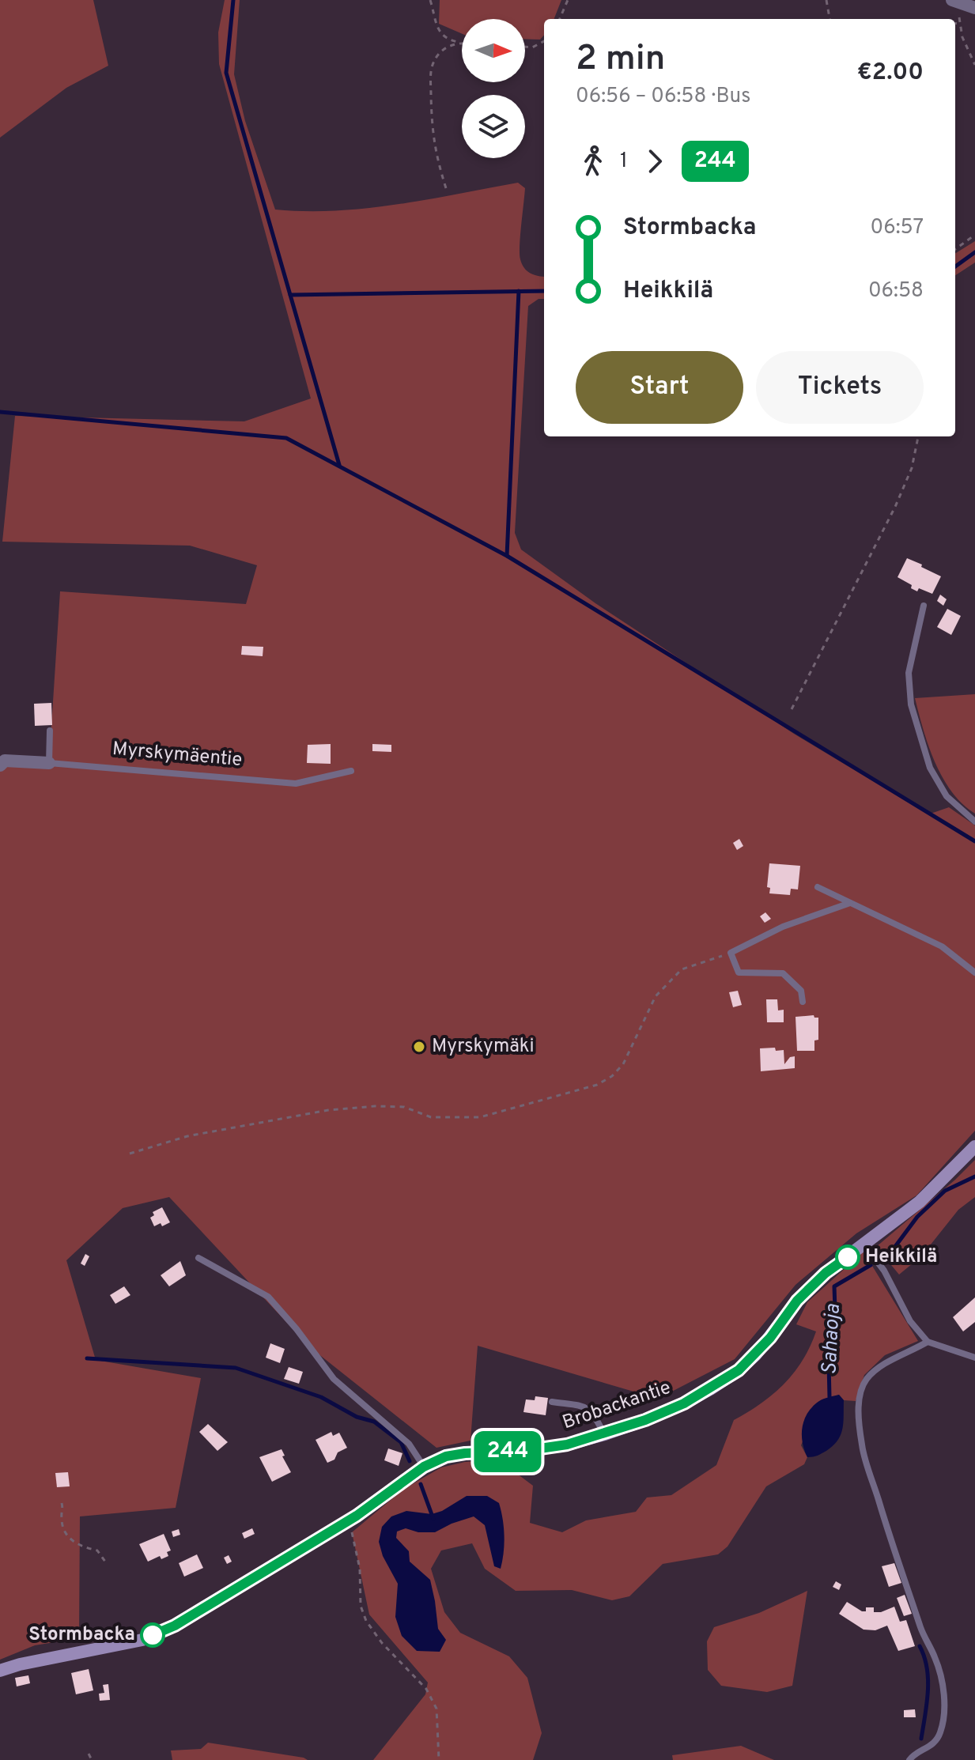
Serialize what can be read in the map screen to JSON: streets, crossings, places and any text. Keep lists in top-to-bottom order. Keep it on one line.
{"streets":{"street":["Myrskymäentie","Brobackantie"]},"water":["Sahaoja"],"places":["Myrskymäki","Heikkilä","Stormbacka"],"lines":["bus line 244"],"north":"right","page":{"on_map":"244","heading":["2 min","06:56 – 06:58 · Bus","€2.00"],"legs":["1","244"],"list":[{"name":"Stormbacka","value":"06:57"},{"name":"Heikkilä","value":"06:58"}],"buttons":["Start","Tickets"]}}
